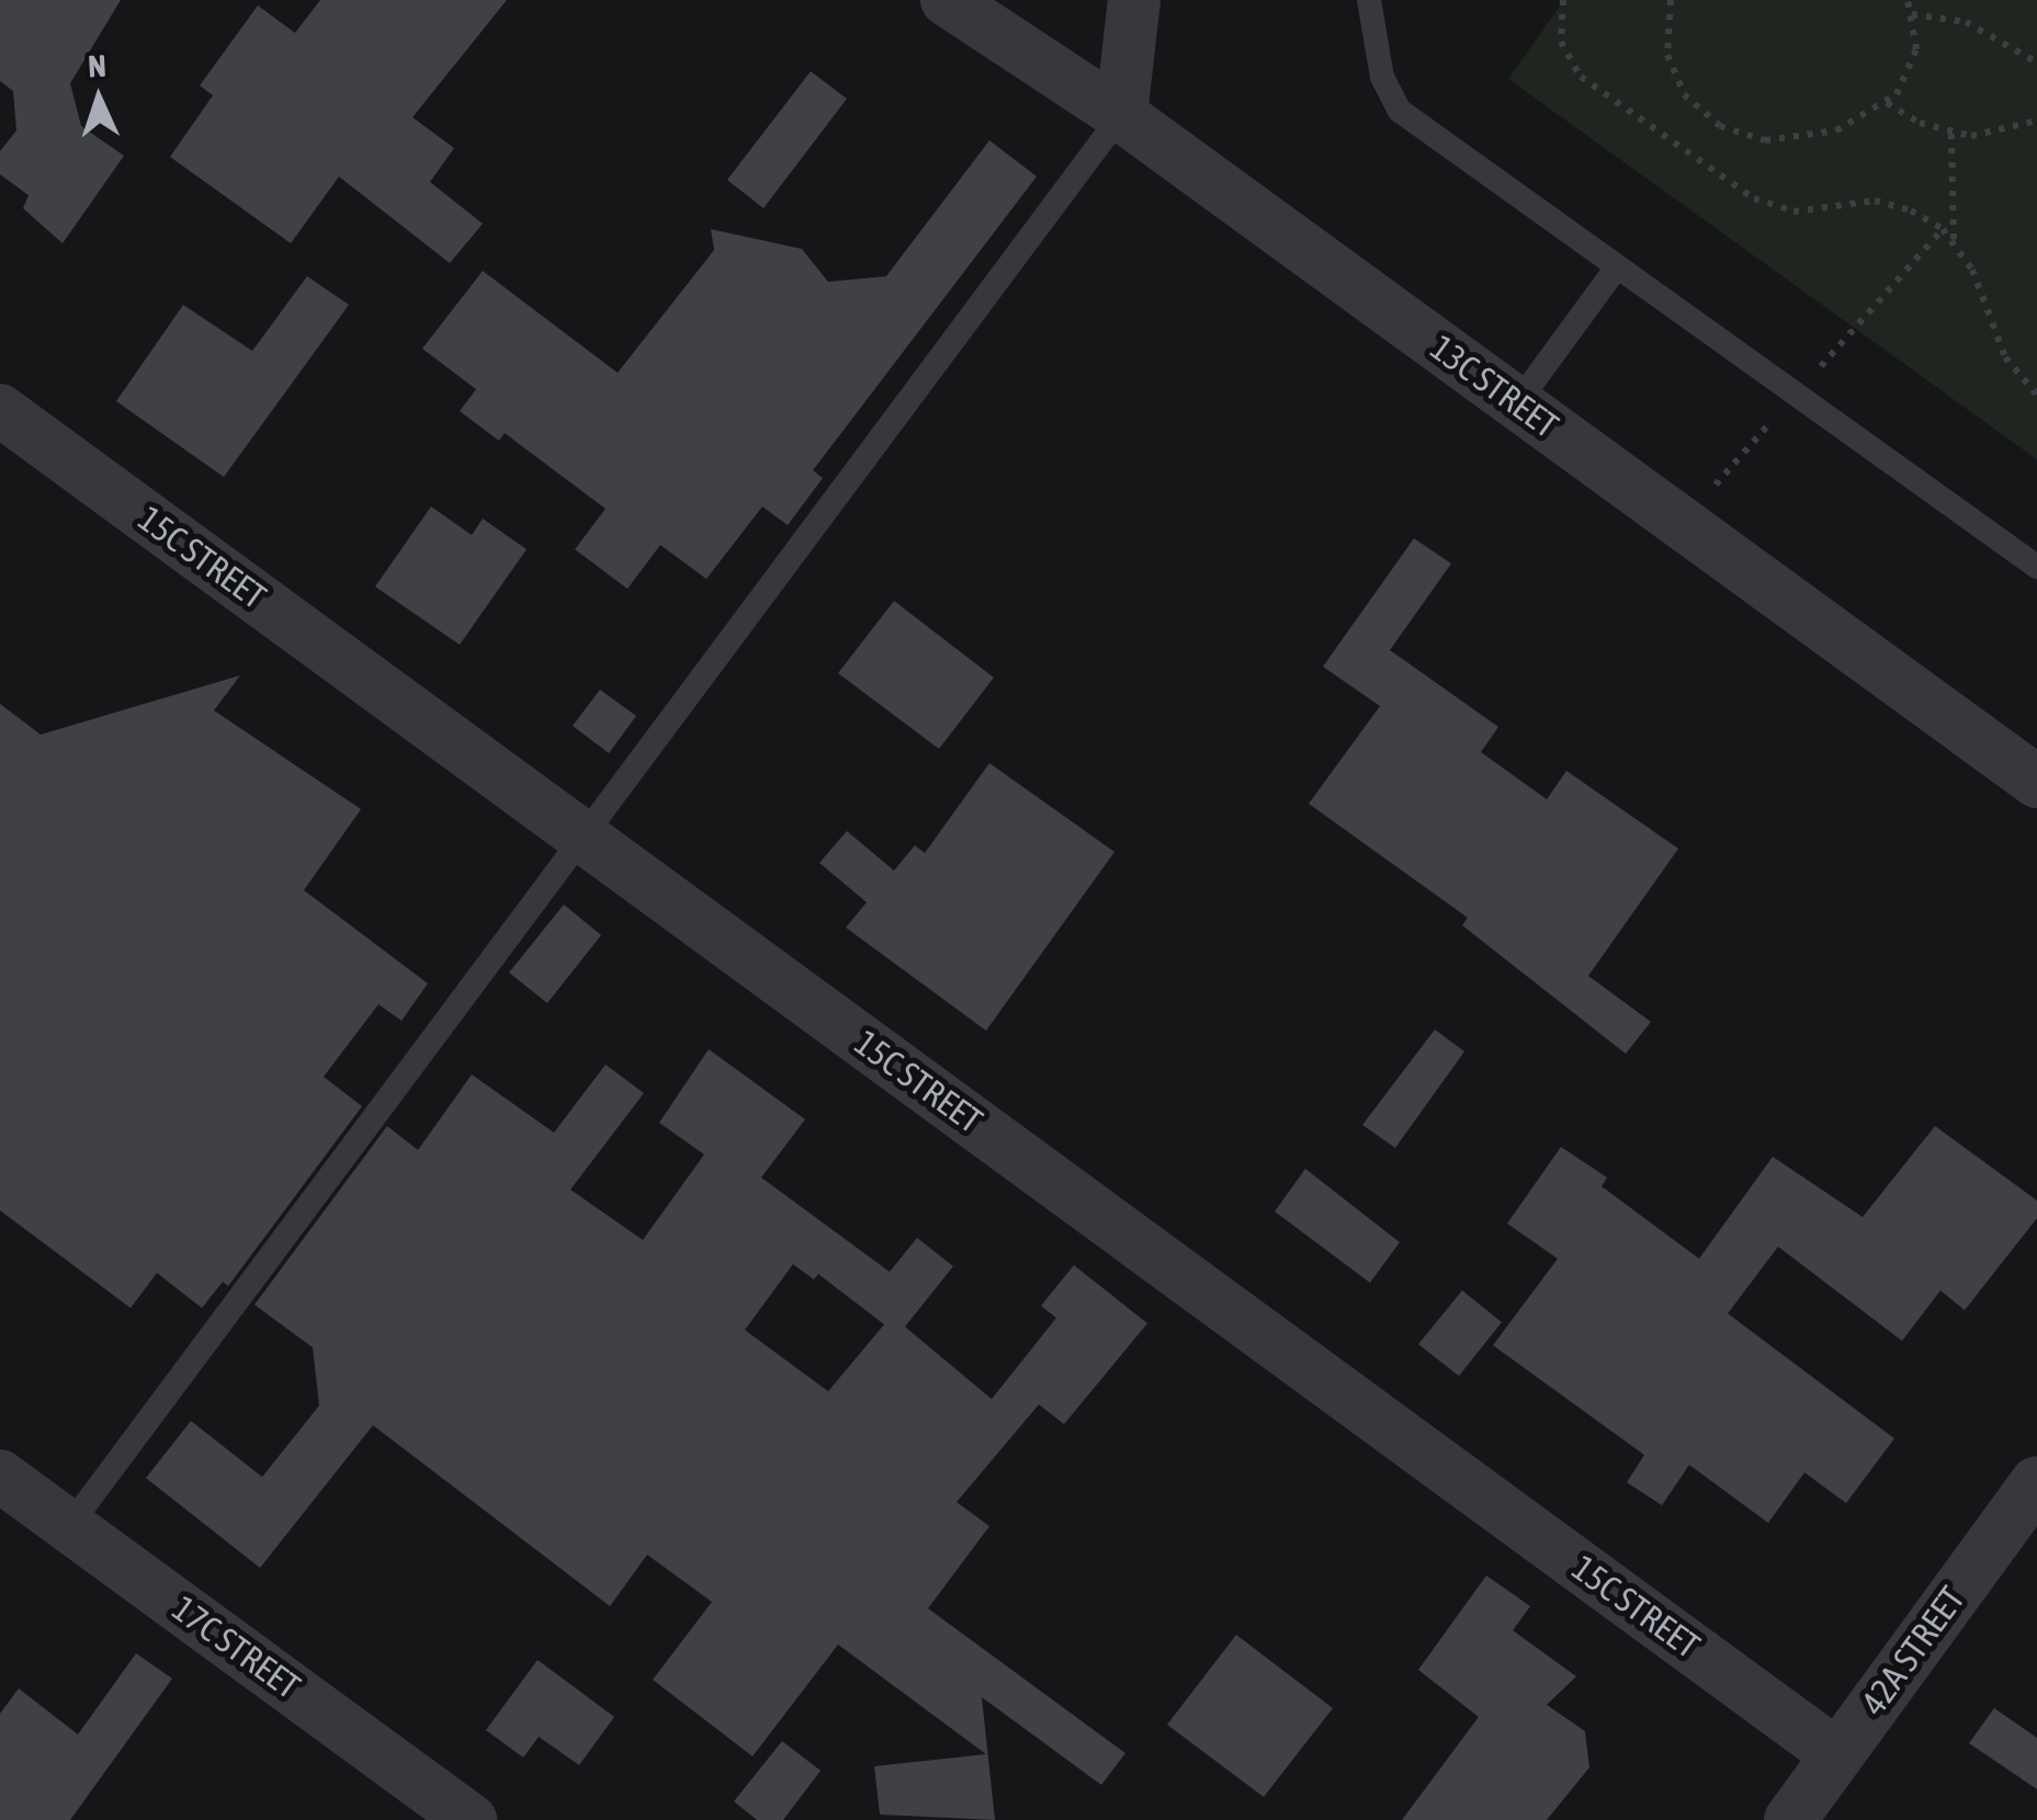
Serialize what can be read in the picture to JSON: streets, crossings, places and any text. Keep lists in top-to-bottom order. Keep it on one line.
{"streets":{"street":["13C STREET","15C STREET","17C STREET","42A STREET"]},"crossings":[["15C STREET","42A STREET"]],"north":"top"}
